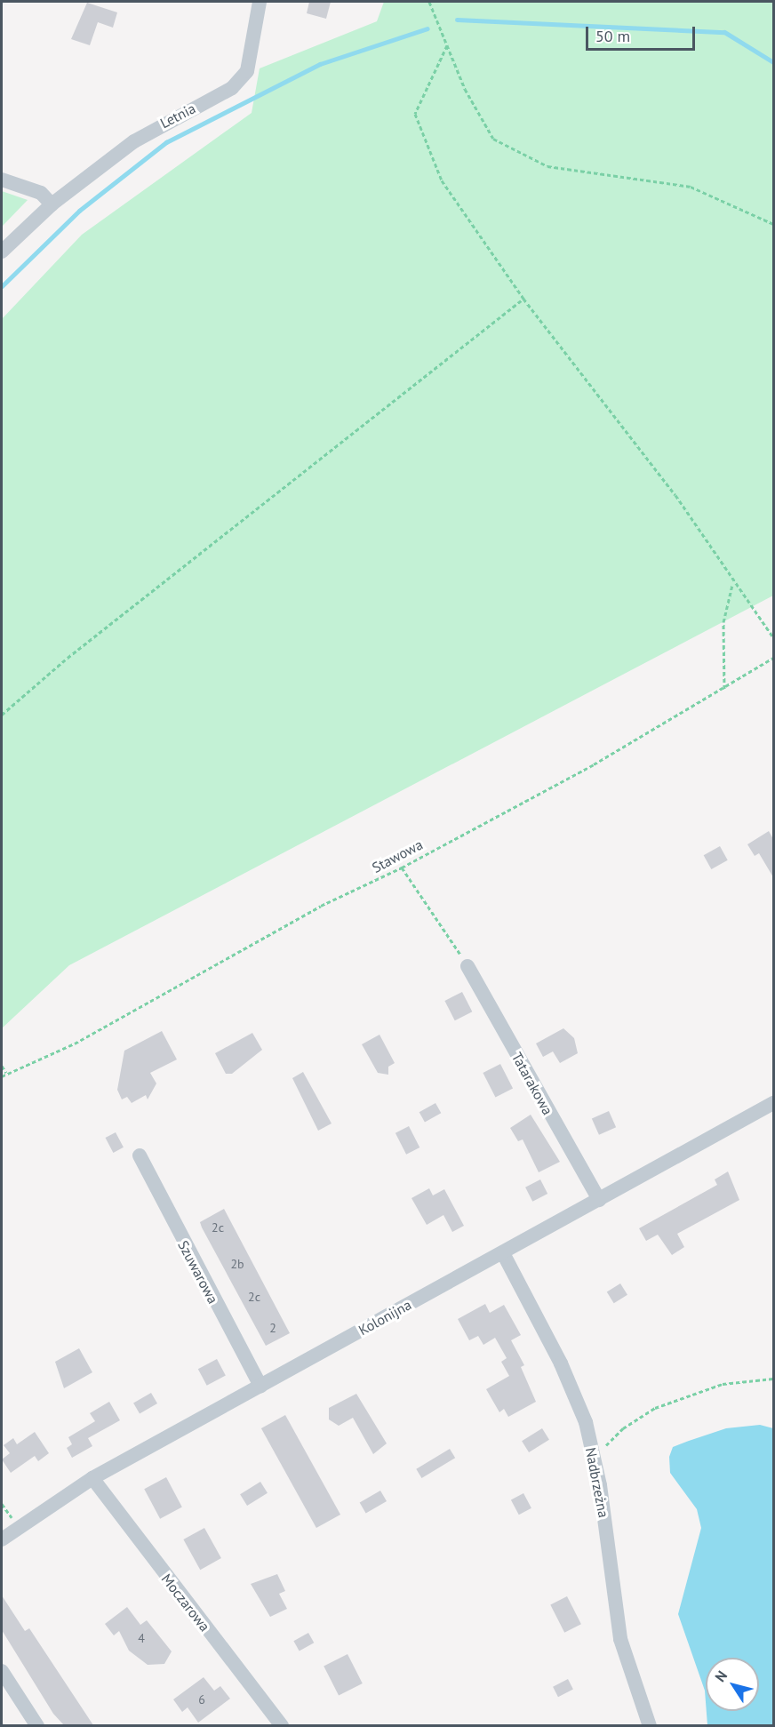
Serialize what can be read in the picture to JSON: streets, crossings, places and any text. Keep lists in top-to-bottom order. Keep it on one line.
{"streets":{"street":["Letnia","Tatarakowa","Szuwarowa","Kolonijna","Nadbrzeżna","Moczarowa"],"path":["Stawowa"]},"crossings":[["Tatarakowa","Kolonijna"],["Szuwarowa","Kolonijna"],["Kolonijna","Nadbrzeżna"],["Kolonijna","Moczarowa"]],"house_numbers":["2c","2b","2c","2","4","6"],"scale_bar":"50 m","north":"top left"}
